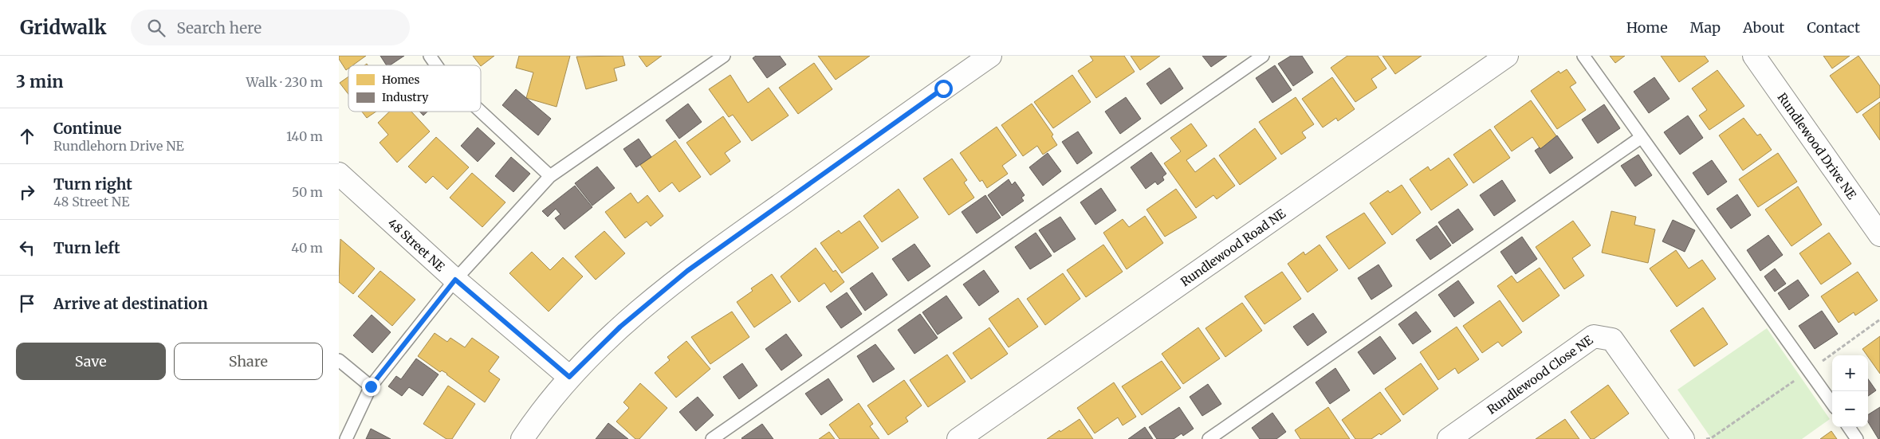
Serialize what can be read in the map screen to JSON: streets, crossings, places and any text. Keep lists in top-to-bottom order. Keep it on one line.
{"streets":{"street":["Rundlewood Drive NE","48 Street NE","Rundlewood Road NE","Rundlewood Close NE"]},"legend":["Homes","Industry"],"page":{"header":"Gridwalk","search":"Search here","nav":["Home","Map","About","Contact"],"heading":["3 min","Walk · 230 m"],"list":[["Continue","Rundlehorn Drive NE","140 m"],["Turn right","48 Street NE","50 m"],["Turn left","40 m"],"Arrive at destination"],"buttons":["Save","Share"],"map_buttons":["+","−"]}}
